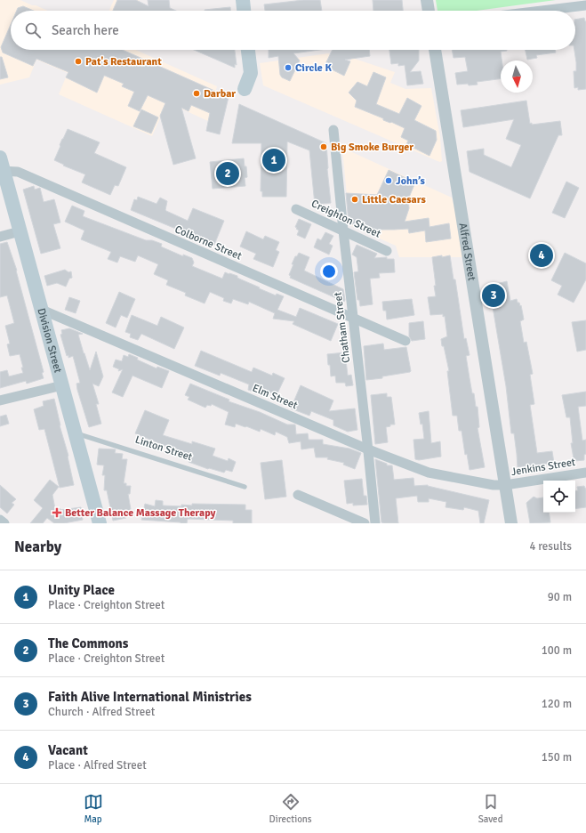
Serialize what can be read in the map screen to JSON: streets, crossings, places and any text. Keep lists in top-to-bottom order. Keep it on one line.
{"streets":{"main road":["Division Street"],"street":["Creighton Street","Colborne Street","Alfred Street","Chatham Street","Elm Street","Jenkins Street"],"lane":["Linton Street"]},"crossings":[["Creighton Street","Chatham Street"],["Colborne Street","Chatham Street"],["Colborne Street","Division Street"],["Alfred Street","Elm Street"],["Alfred Street","Jenkins Street"],["Chatham Street","Elm Street"],["Division Street","Elm Street"],["Division Street","Linton Street"],["Elm Street","Jenkins Street"]],"places":{"other":["Pat's Restaurant","Circle K","Darbar","Big Smoke Burger","John’s","Little Caesars"],"health":["Better Balance Massage Therapy"]},"north":"bottom","page":{"search":"Search here","pins":["1","2","4","3"],"heading":["Nearby","4 results"],"list":[{"mark":"1","name":"Unity Place","note":"Place · Creighton Street","value":"90 m"},{"mark":"2","name":"The Commons","note":"Place · Creighton Street","value":"100 m"},{"mark":"3","name":"Faith Alive International Ministries","note":"Church · Alfred Street","value":"120 m"},{"mark":"4","name":"Vacant","note":"Place · Alfred Street","value":"150 m"}],"nav":["Map","Directions","Saved"]}}
